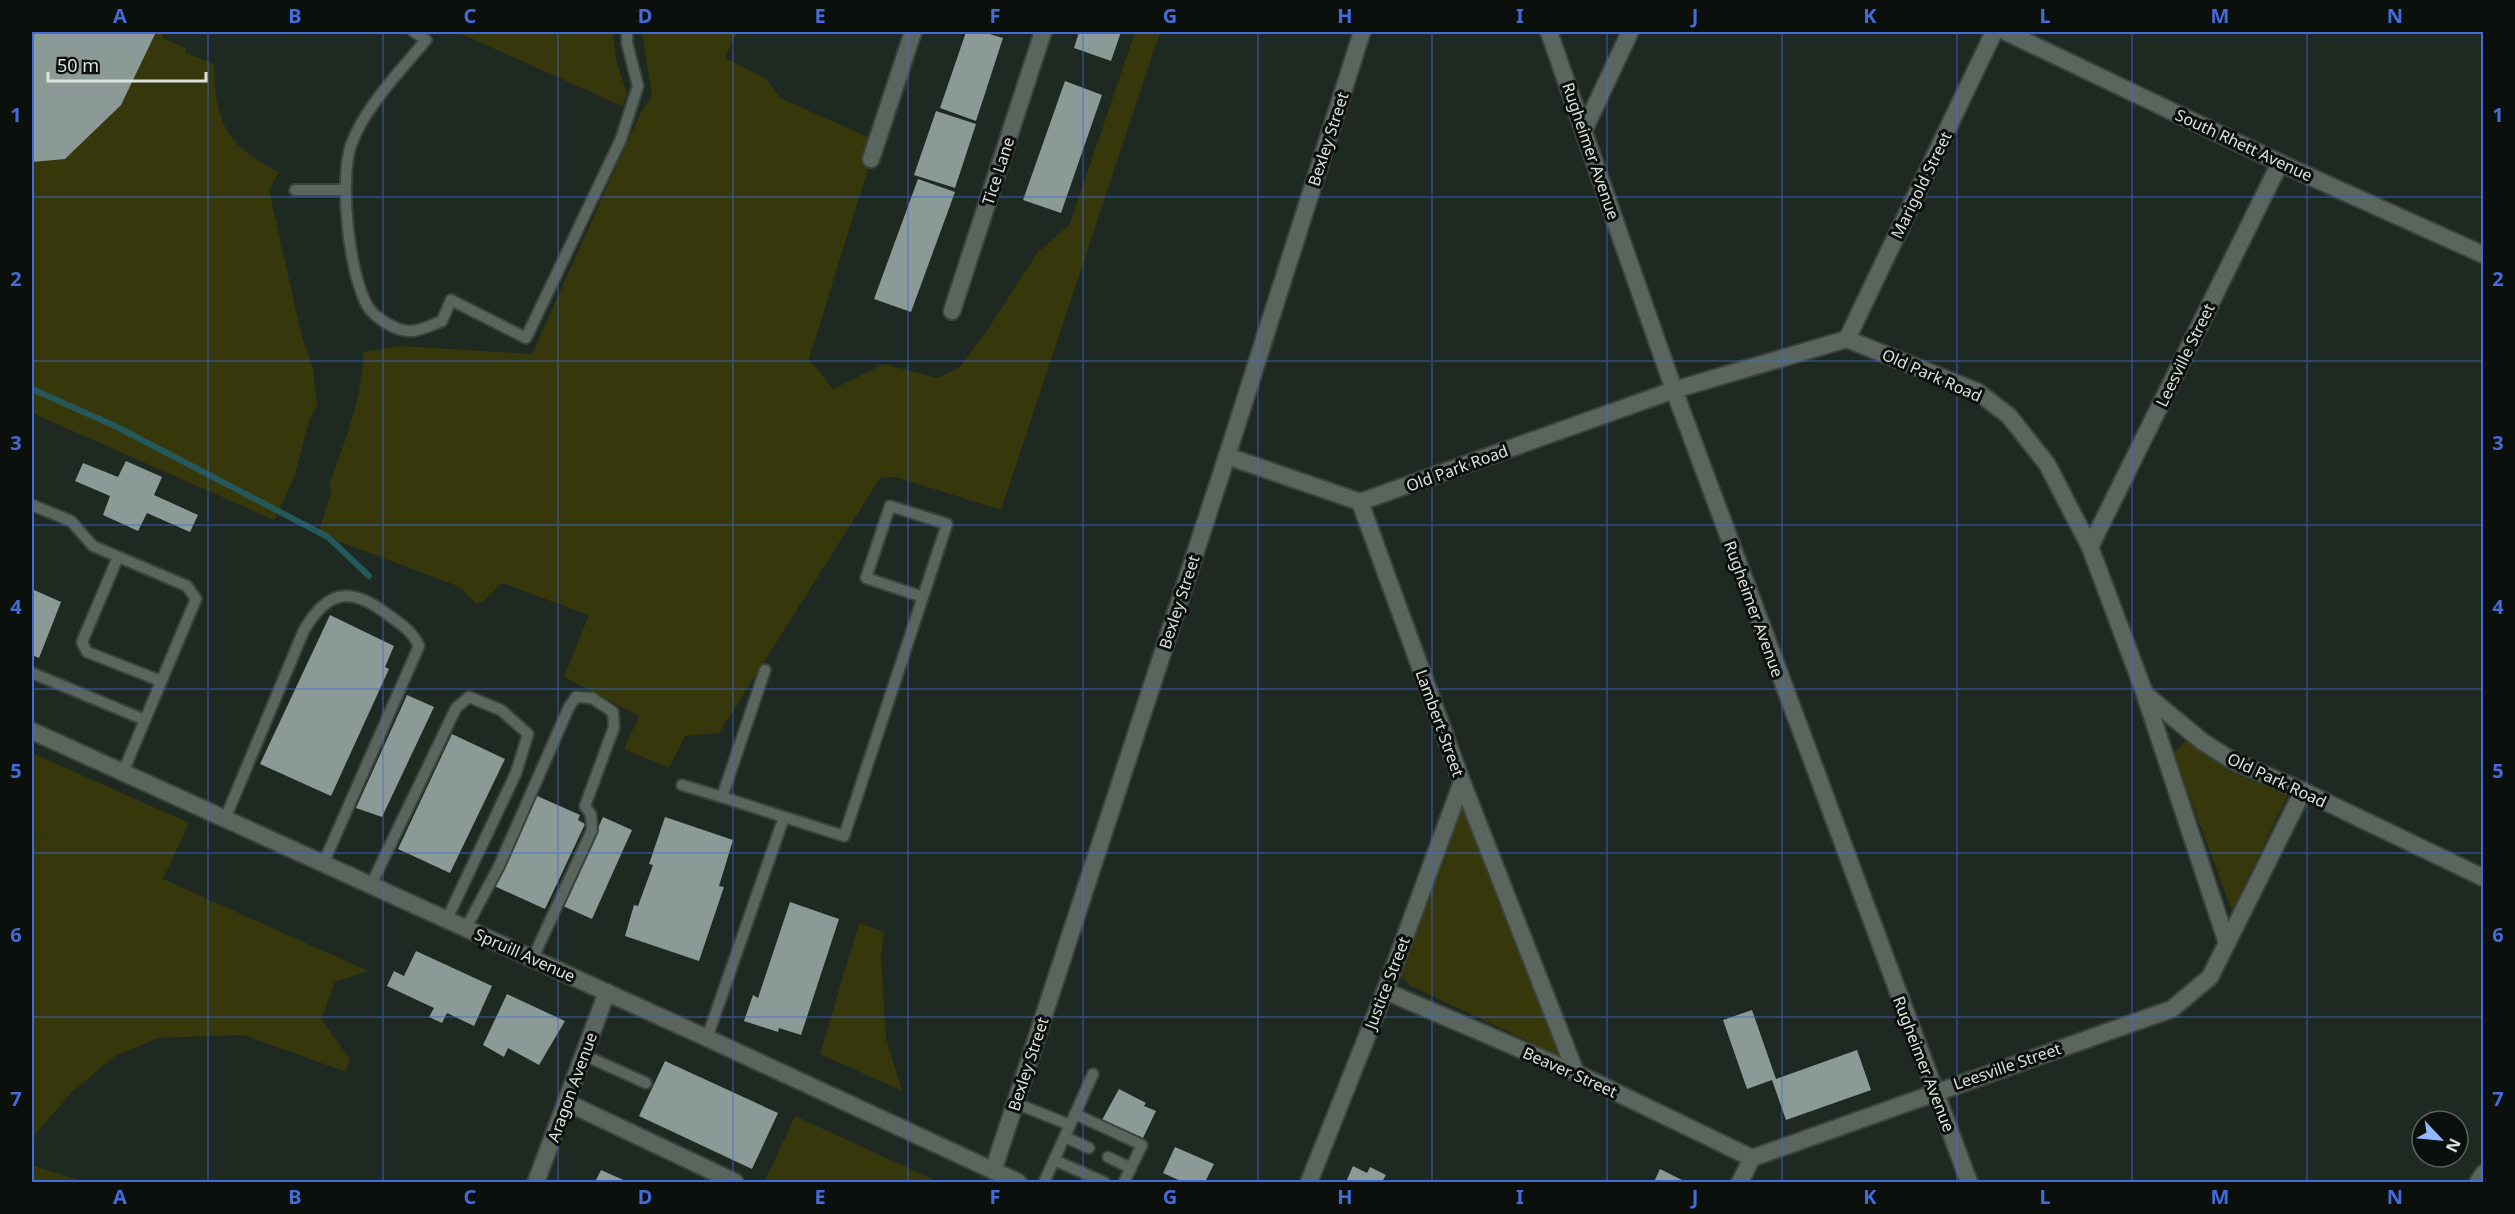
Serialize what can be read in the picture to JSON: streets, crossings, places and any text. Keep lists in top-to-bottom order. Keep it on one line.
{"streets":{"street":["Bexley Street","South Rhett Avenue","Rugheimer Avenue","Tice Lane","Marigold Street","Leesville Street","Old Park Road","Lambert Street","Spruill Avenue","Justice Street","Beaver Street","Aragon Avenue"]},"crossings":[["Bexley Street","Spruill Avenue"],["South Rhett Avenue","Leesville Street"],["Rugheimer Avenue","Leesville Street"],["Rugheimer Avenue","Old Park Road"],["Marigold Street","Old Park Road"],["Leesville Street","Old Park Road"],["Leesville Street","Beaver Street"],["Old Park Road","Lambert Street"],["Lambert Street","Justice Street"],["Lambert Street","Beaver Street"],["Spruill Avenue","Aragon Avenue"],["Justice Street","Beaver Street"]],"scale_bar":"50 m","north":"bottom right","grid":{"columns":["A","B","C","D","E","F","G","H","I","J","K","L","M","N"],"rows":["1","2","3","4","5","6","7"]}}
